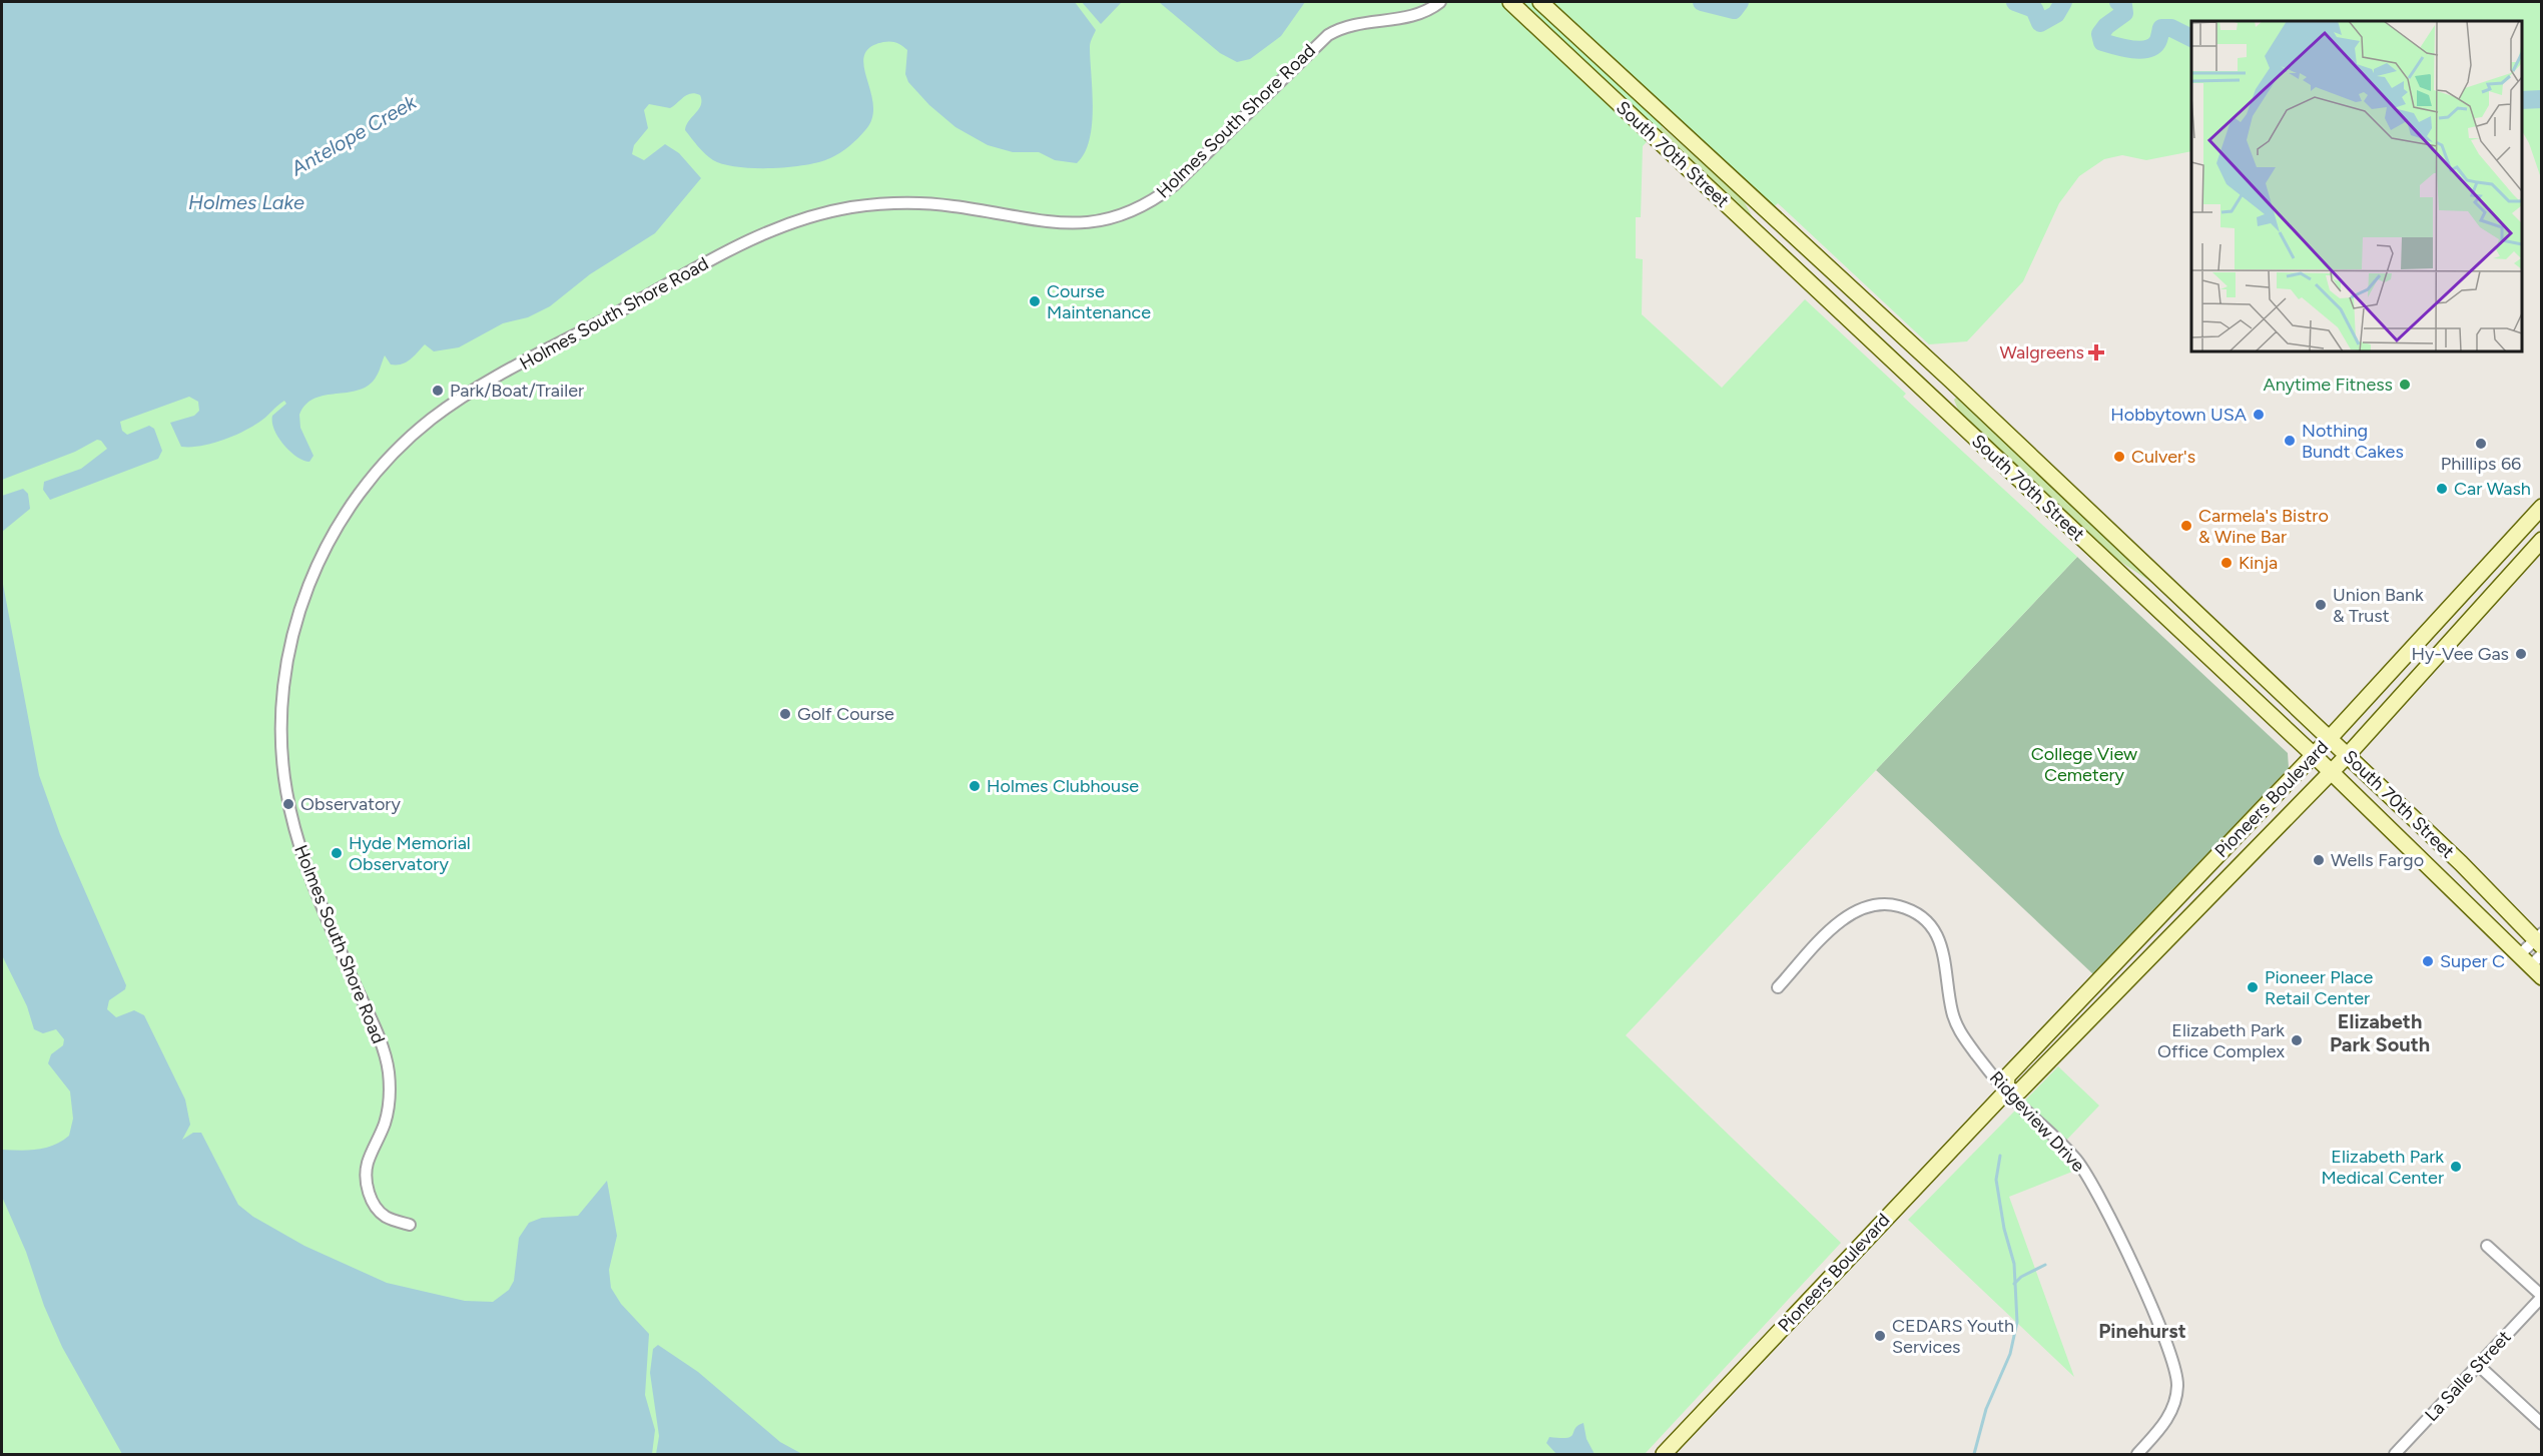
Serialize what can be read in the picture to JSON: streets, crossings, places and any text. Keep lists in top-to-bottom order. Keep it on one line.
{"streets":{"main road":["South 70th Street","Pioneers Boulevard"],"street":["Holmes South Shore Road","Ridgeview Drive","La Salle Street"]},"crossings":[["South 70th Street","Pioneers Boulevard"],["Pioneers Boulevard","Ridgeview Drive"]],"districts":["Elizabeth Park South","Pinehurst"],"water":["Antelope Creek","Holmes Lake"],"parks":["College View Cemetery"],"places":{"other":["Course Maintenance","Anytime Fitness","Park/Boat/Trailer","Hobbytown USA","Nothing Bundt Cakes","Phillips 66","Culver's","Car Wash","Carmela's Bistro & Wine Bar","Kinja","Union Bank & Trust","Hy-Vee Gas","Golf Course","Holmes Clubhouse","Observatory","Hyde Memorial Observatory","Wells Fargo","Super C","Pioneer Place Retail Center","Elizabeth Park Office Complex","Elizabeth Park Medical Center","CEDARS Youth Services"],"health":["Walgreens"]}}
